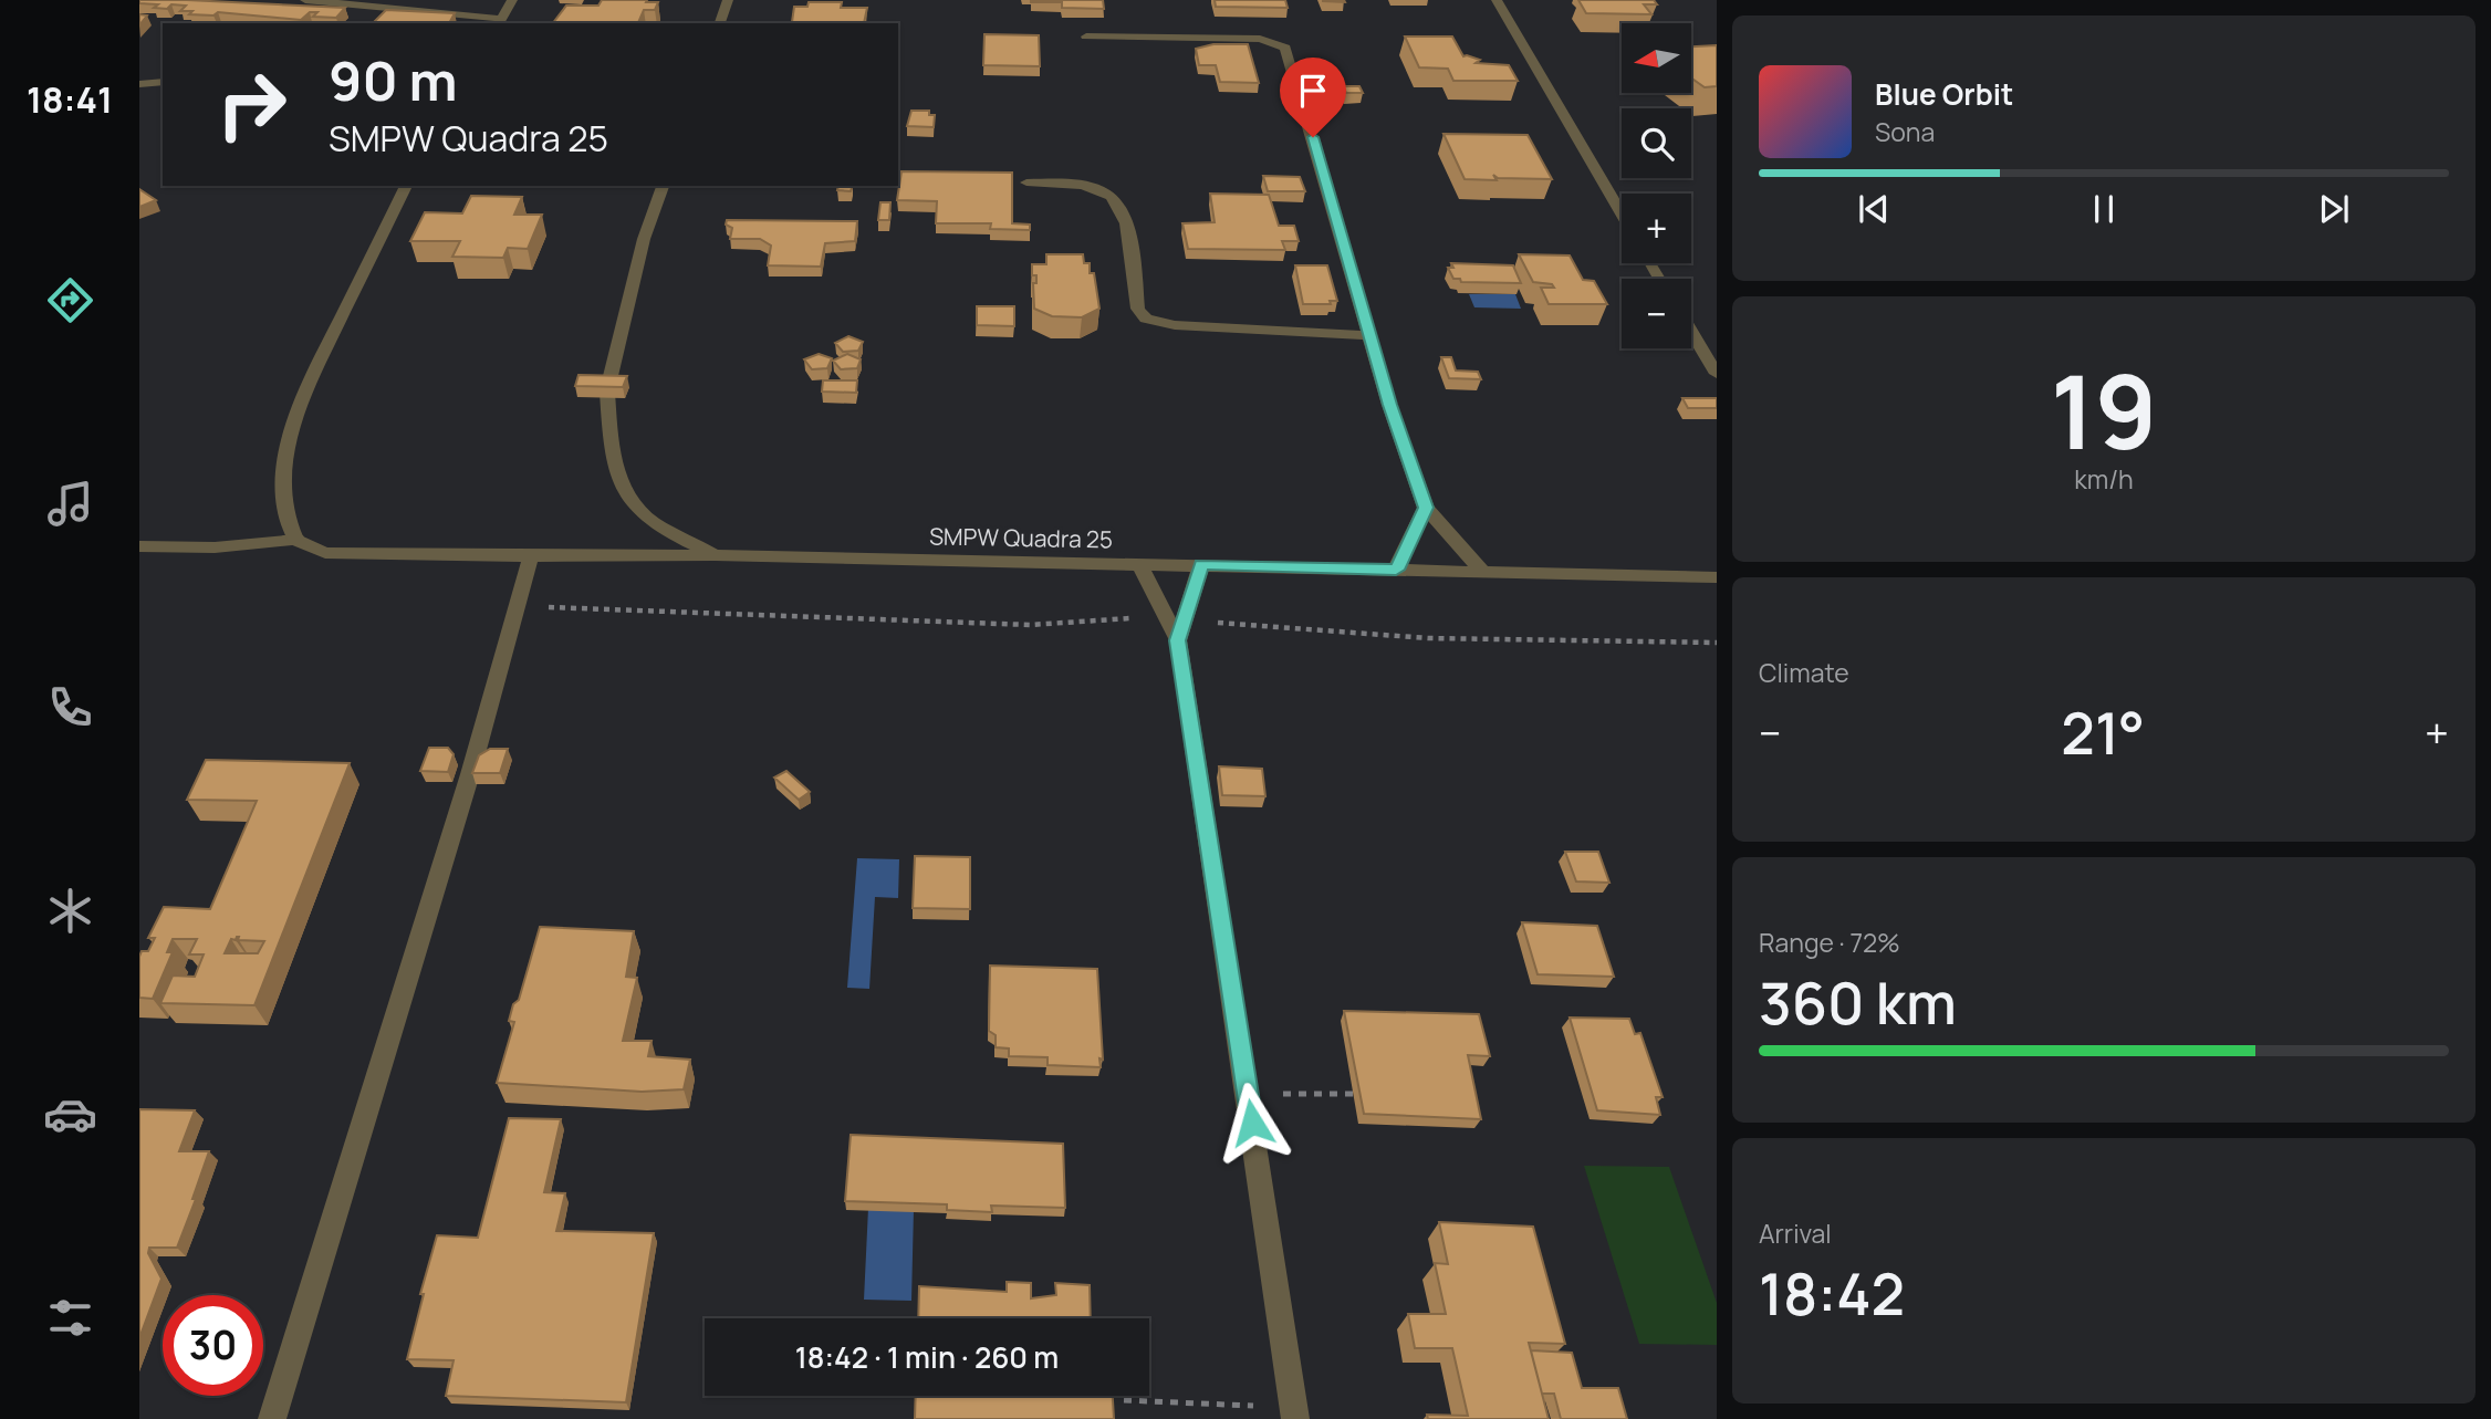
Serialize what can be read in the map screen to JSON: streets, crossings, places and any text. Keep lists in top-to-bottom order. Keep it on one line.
{"streets":{"street":["SMPW Quadra 25"]},"north":"left","page":{"tabs":"18:41","map_buttons":["+","−"],"turn":["90 m","SMPW Quadra 25"],"song":["Blue Orbit","Sona"],"tile":[["19","km/h"],"Climate",["Range · 72%","360 km"],["Arrival","18:42"]],"heat":["−","21°","+"],"limit":"30","trip":"18:42 · 1 min · 260 m"}}
